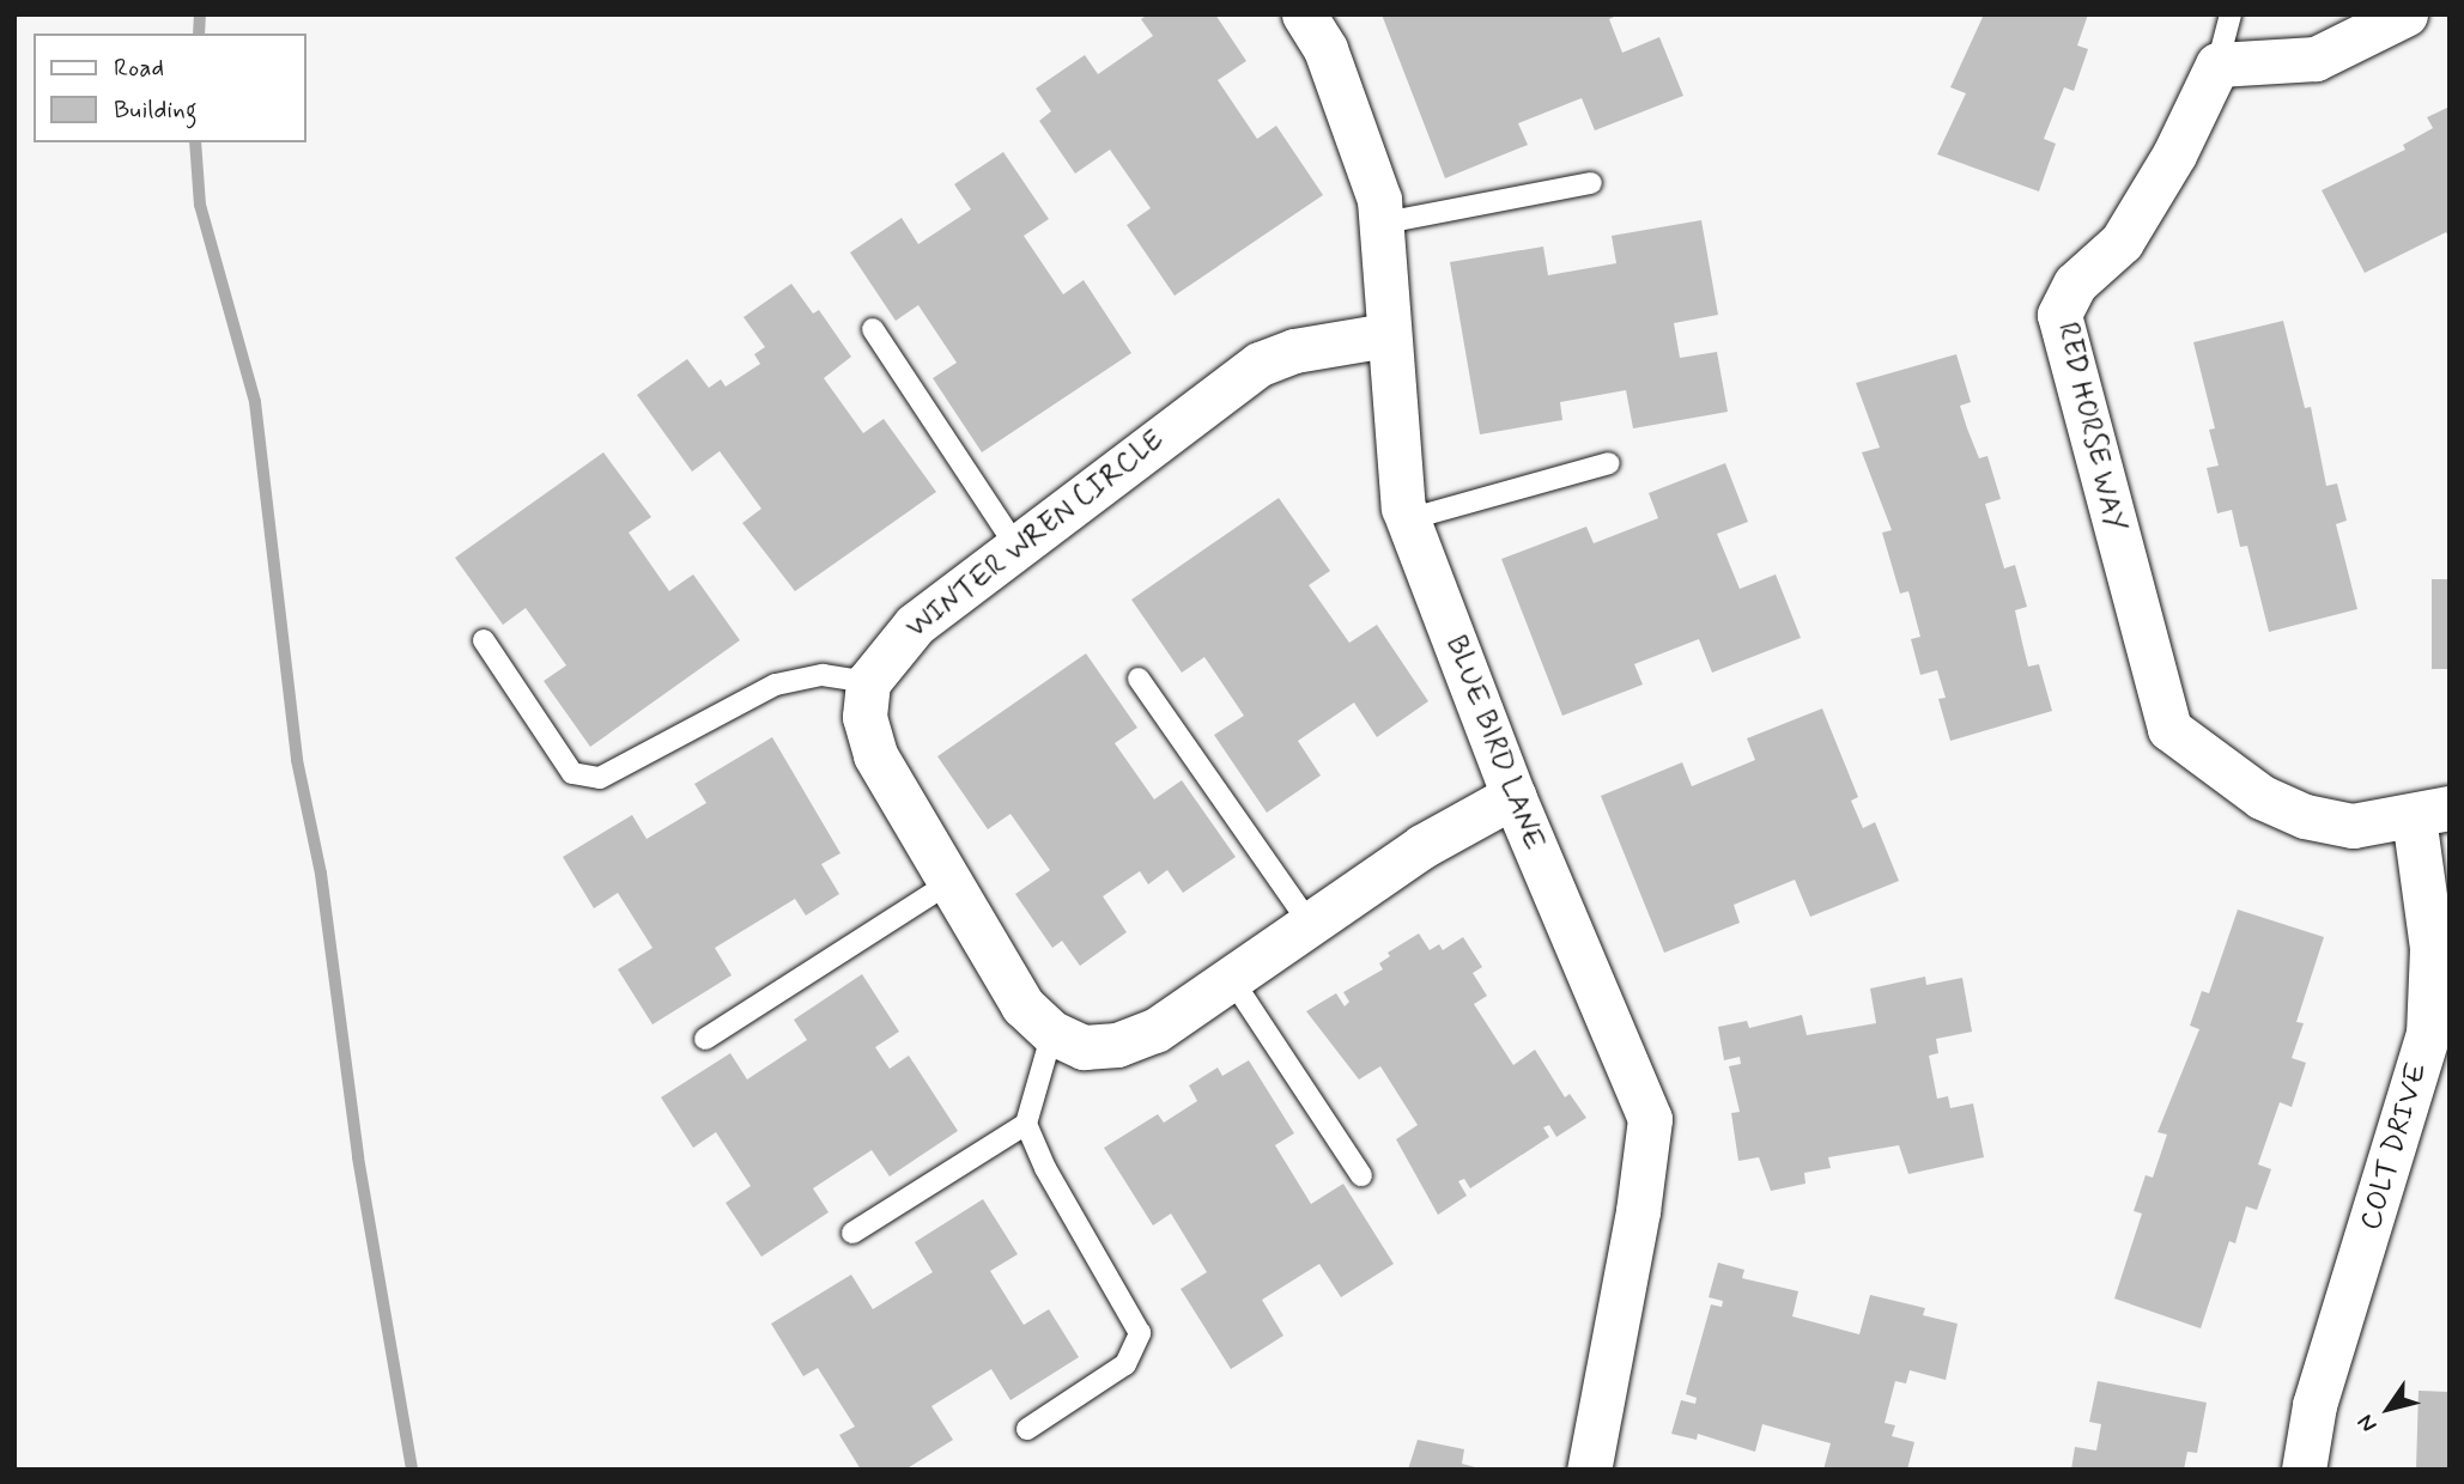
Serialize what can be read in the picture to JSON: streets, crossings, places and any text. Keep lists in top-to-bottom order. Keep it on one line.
{"streets":{"street":["RED HORSE WAY","WINTER WREN CIRCLE","BLUE BIRD LANE","COLT DRIVE"]},"crossings":[["RED HORSE WAY","COLT DRIVE"],["WINTER WREN CIRCLE","BLUE BIRD LANE"]],"legend":["Road","Building"],"north":"bottom left"}
